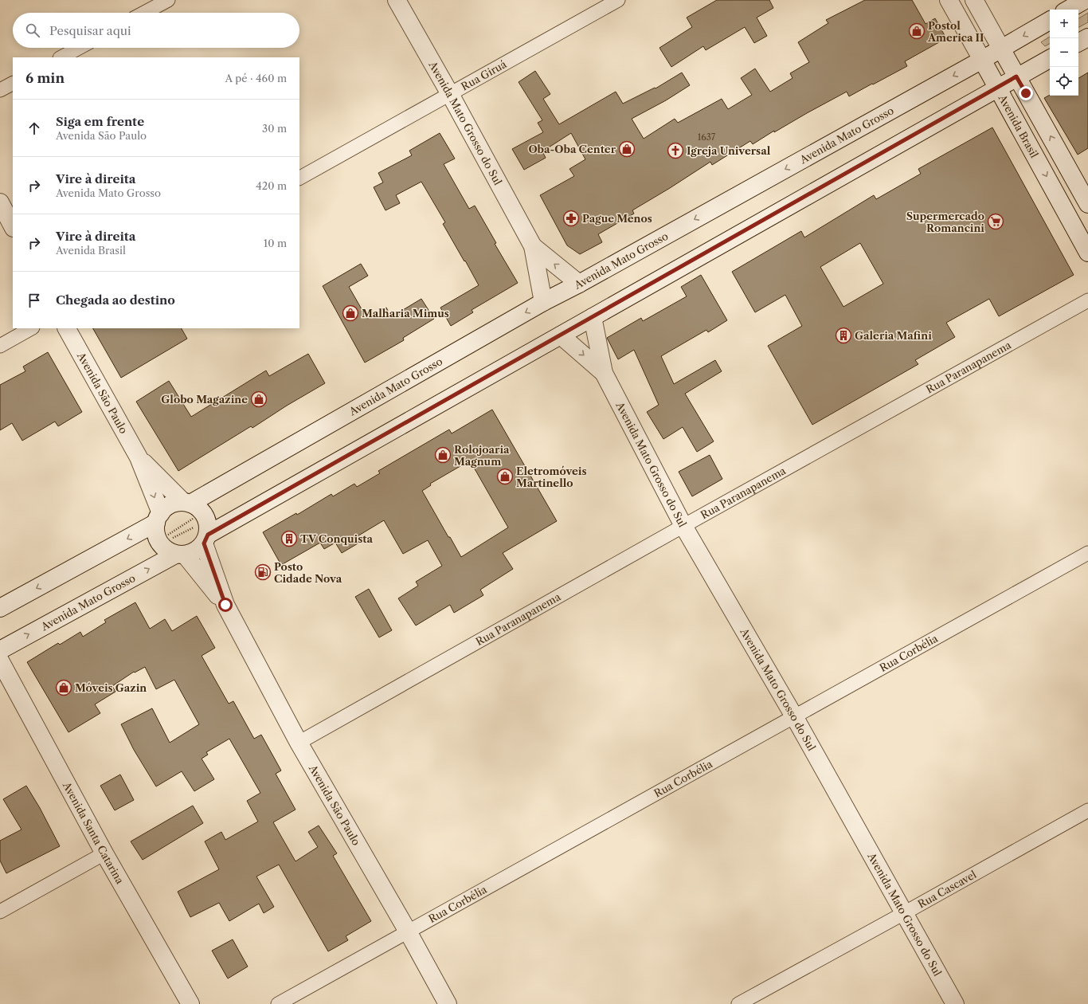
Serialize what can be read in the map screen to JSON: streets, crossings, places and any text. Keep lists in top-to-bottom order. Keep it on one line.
{"streets":{"main road":["Avenida Mato Grosso do Sul","Avenida Brasil","Avenida Mato Grosso","Avenida São Paulo","Avenida Santa Catarina"],"street":["Rua Giruá","Rua Paranapanema","Rua Corbélia","Rua Cascavel"]},"crossings":[["Rua Giruá","Avenida Mato Grosso do Sul"],["Avenida Mato Grosso do Sul","Rua Paranapanema"],["Avenida Mato Grosso do Sul","Rua Corbélia"],["Avenida Mato Grosso do Sul","Rua Cascavel"],["Avenida Brasil","Avenida Mato Grosso"],["Avenida Mato Grosso","Avenida São Paulo"],["Rua Paranapanema","Avenida São Paulo"],["Avenida São Paulo","Rua Corbélia"]],"places":{"shop":["Postol America II","Oba-Oba Center","Malharia Mimus","Globo Magazine","Rolojoaria Magnum","Eletromóveis Martinello","Móveis Gazin"],"church":["Igreja Universal"],"pharmacy":["Pague Menos"],"supermarket":["Supermercado Romancini"],"building":["Galeria Mafini","TV Conquista"],"fuel station":["Posto Cidade Nova"]},"house_numbers":["1637"],"page":{"map_buttons":["+","−"],"search":"Pesquisar aqui","heading":["6 min","A pé · 460 m"],"list":[["Siga em frente","Avenida São Paulo","30 m"],["Vire à direita","Avenida Mato Grosso","420 m"],["Vire à direita","Avenida Brasil","10 m"],"Chegada ao destino"]}}
